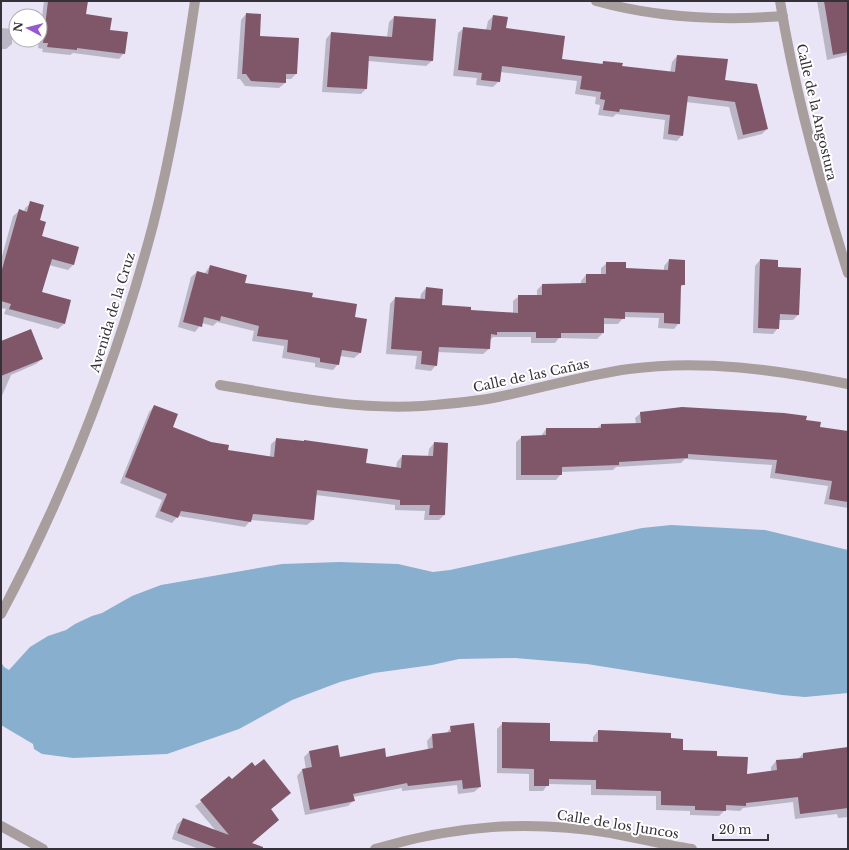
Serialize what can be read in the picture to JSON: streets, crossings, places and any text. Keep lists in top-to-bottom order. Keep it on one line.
{"streets":{"street":["Calle de la Angostura","Avenida de la Cruz","Calle de las Cañas","Calle de los Juncos"]},"scale_bar":"20 m","north":"left"}
